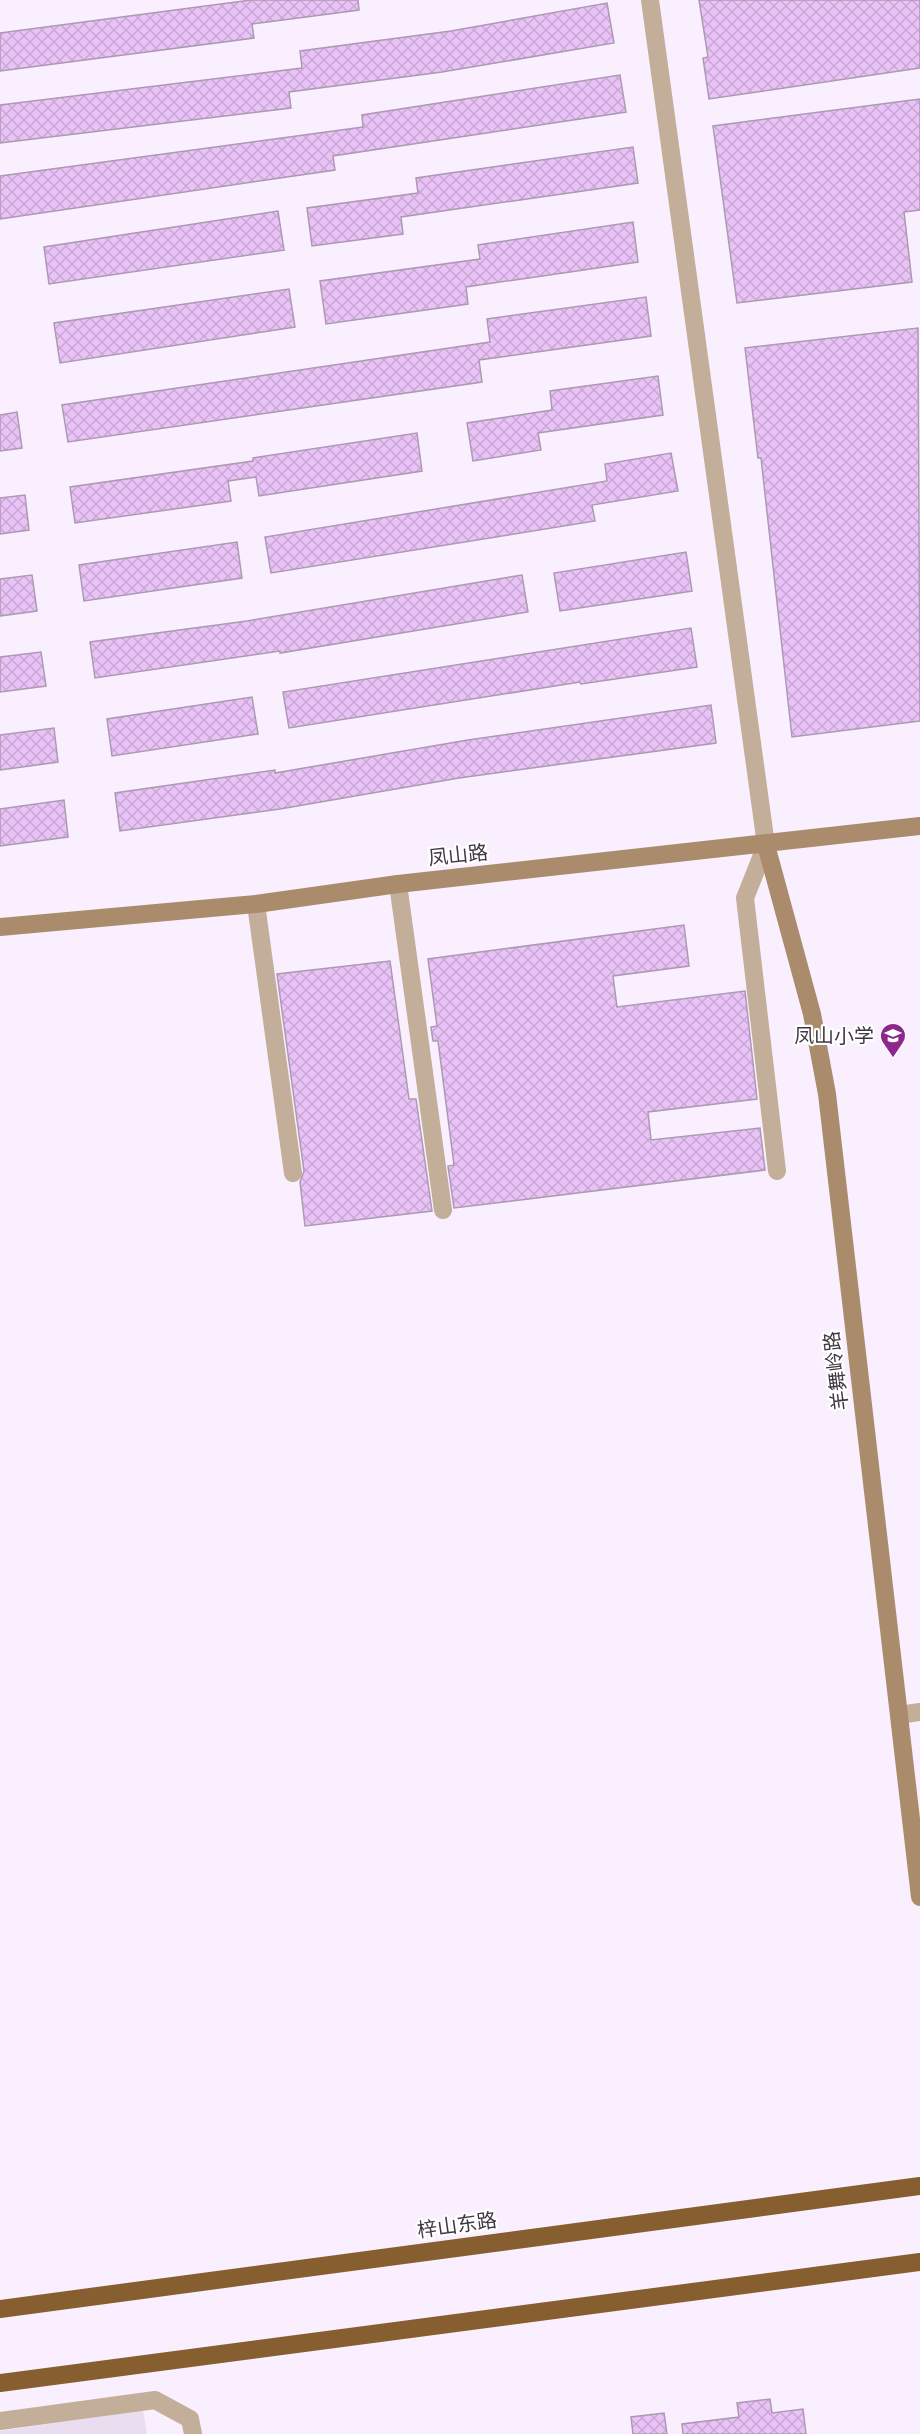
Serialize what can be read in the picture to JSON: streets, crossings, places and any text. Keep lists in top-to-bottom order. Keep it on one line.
{"streets":{"highway":["梓山东路"],"street":["凤山路","羊舞岭路"]},"crossings":[["凤山路","羊舞岭路"]],"places":{"school or university":["凤山小学"]}}
